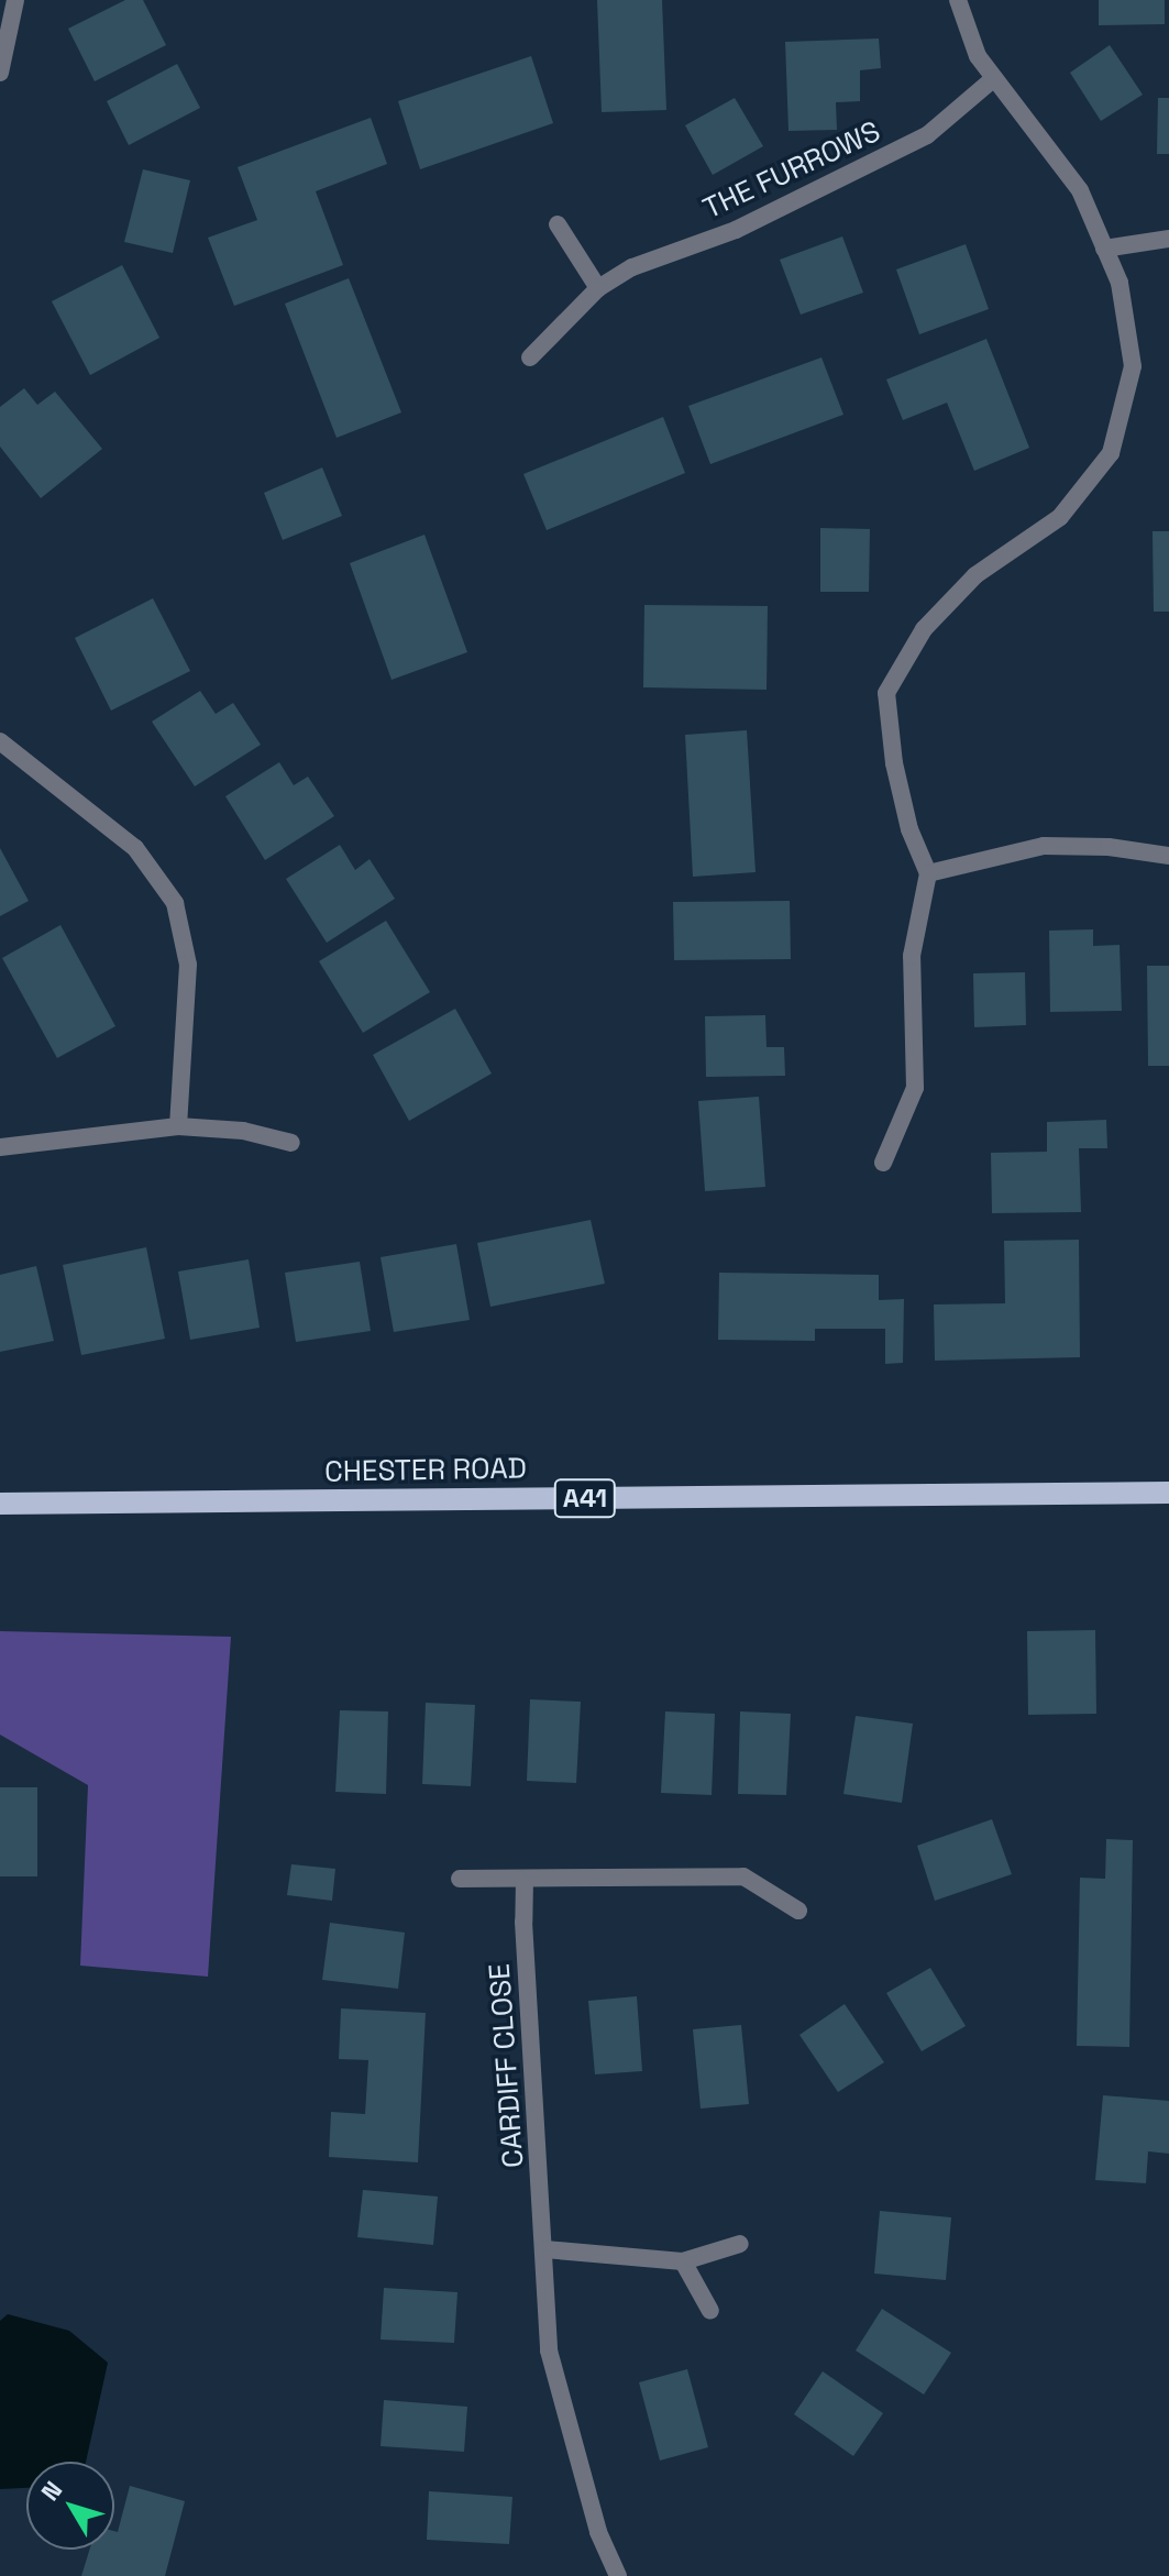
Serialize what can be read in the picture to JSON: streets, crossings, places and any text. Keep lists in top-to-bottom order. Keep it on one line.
{"streets":{"main road":["CHESTER ROAD","A41"],"street":["THE FURROWS","CARDIFF CLOSE"]},"north":"top left"}
